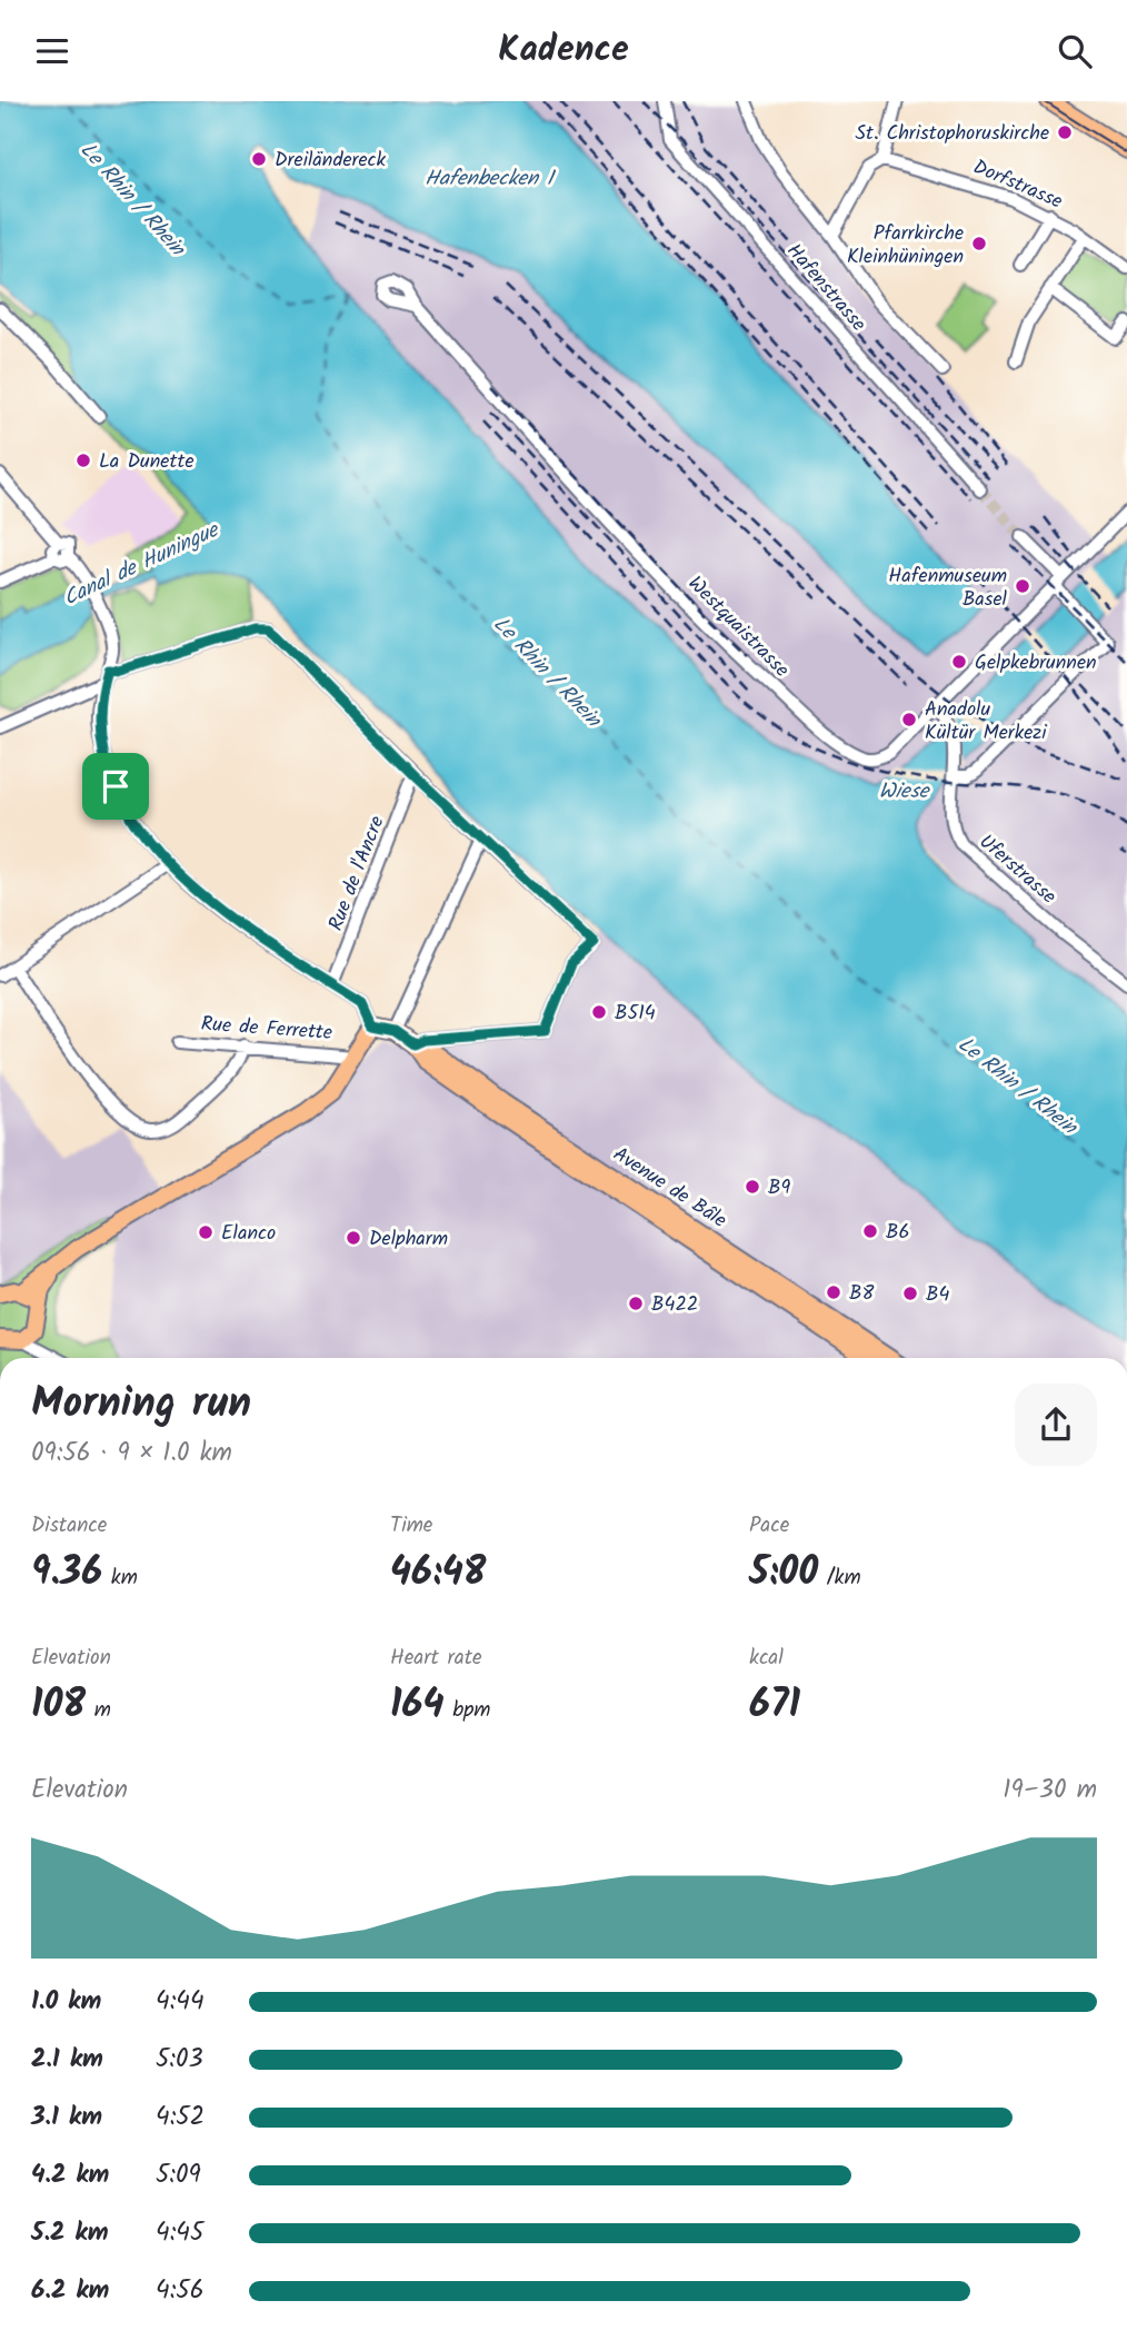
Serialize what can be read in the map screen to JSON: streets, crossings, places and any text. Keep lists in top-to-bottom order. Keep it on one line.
{"streets":{"main road":["Avenue de Bâle"],"street":["Dorfstrasse","Hafenstrasse","Westquaistrasse","Uferstrasse","Rue de l'Ancre","Rue de Ferrette"]},"crossings":[["Westquaistrasse","Uferstrasse"]],"water":["Hafenbecken 1","Le Rhin / Rhein","Canal de Huningue","Wiese"],"places":["St. Christophoruskirche","Dreiländereck","Pfarrkirche Kleinhüningen","La Dunette","Hafenmuseum Basel","Gelpkebrunnen","Anadolu Kültür Merkezi","B514","B9","B6","Elanco","Delpharm","B8","B4","B422"],"page":{"header":"Kadence","heading":["Morning run","09:56 · 9 × 1.0 km"],"stats":[["Distance","9.36 km"],["Time","46:48"],["Pace","5:00 /km"],["Elevation","108 m"],["Heart rate","164 bpm"],["kcal","671"]],"chart":["Elevation","19–30 m"],"list":[{"name":"1.0 km","note":"4:44"},{"name":"2.1 km","note":"5:03"},{"name":"3.1 km","note":"4:52"},{"name":"4.2 km","note":"5:09"},{"name":"5.2 km","note":"4:45"},{"name":"6.2 km","note":"4:56"}]}}
